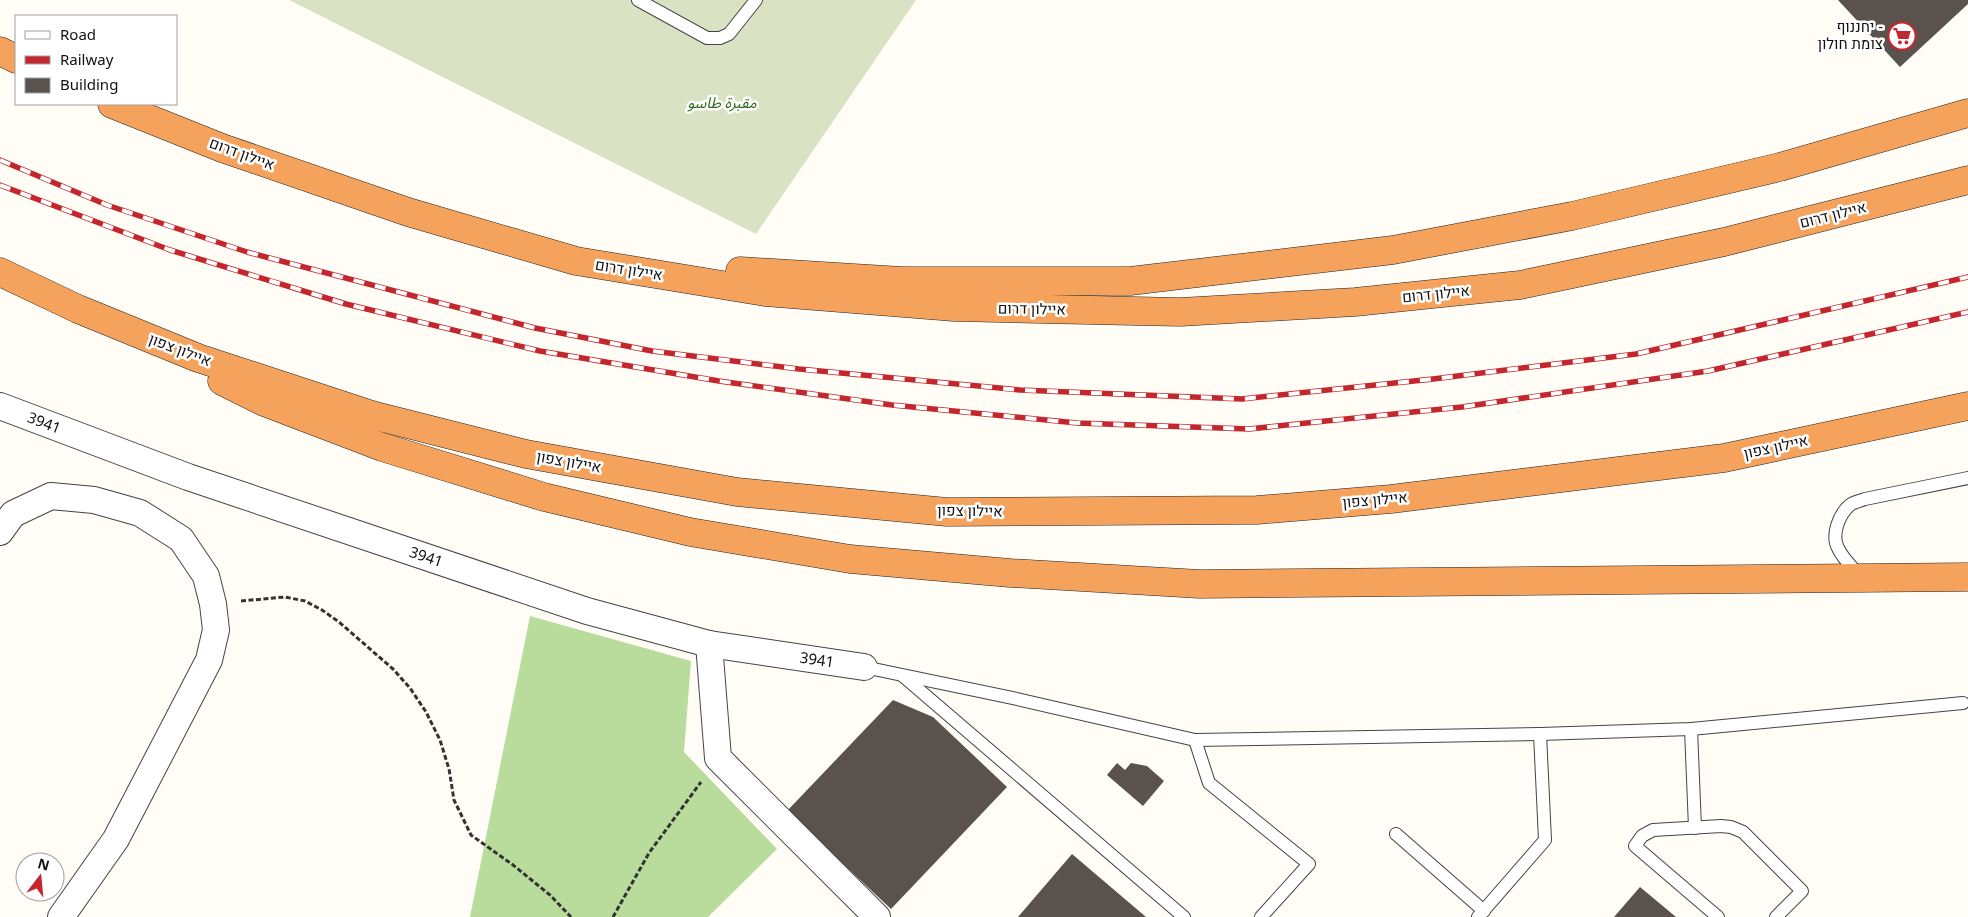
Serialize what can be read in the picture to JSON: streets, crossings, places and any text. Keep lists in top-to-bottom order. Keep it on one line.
{"streets":{"highway":["איילון דרום","איילון צפון"],"street":["3941"]},"parks":["مقبرة طاسو"],"places":{"supermarket":["יחננוף - צומת חולון"]},"legend":["Road","Railway","Building"],"north":"top"}
